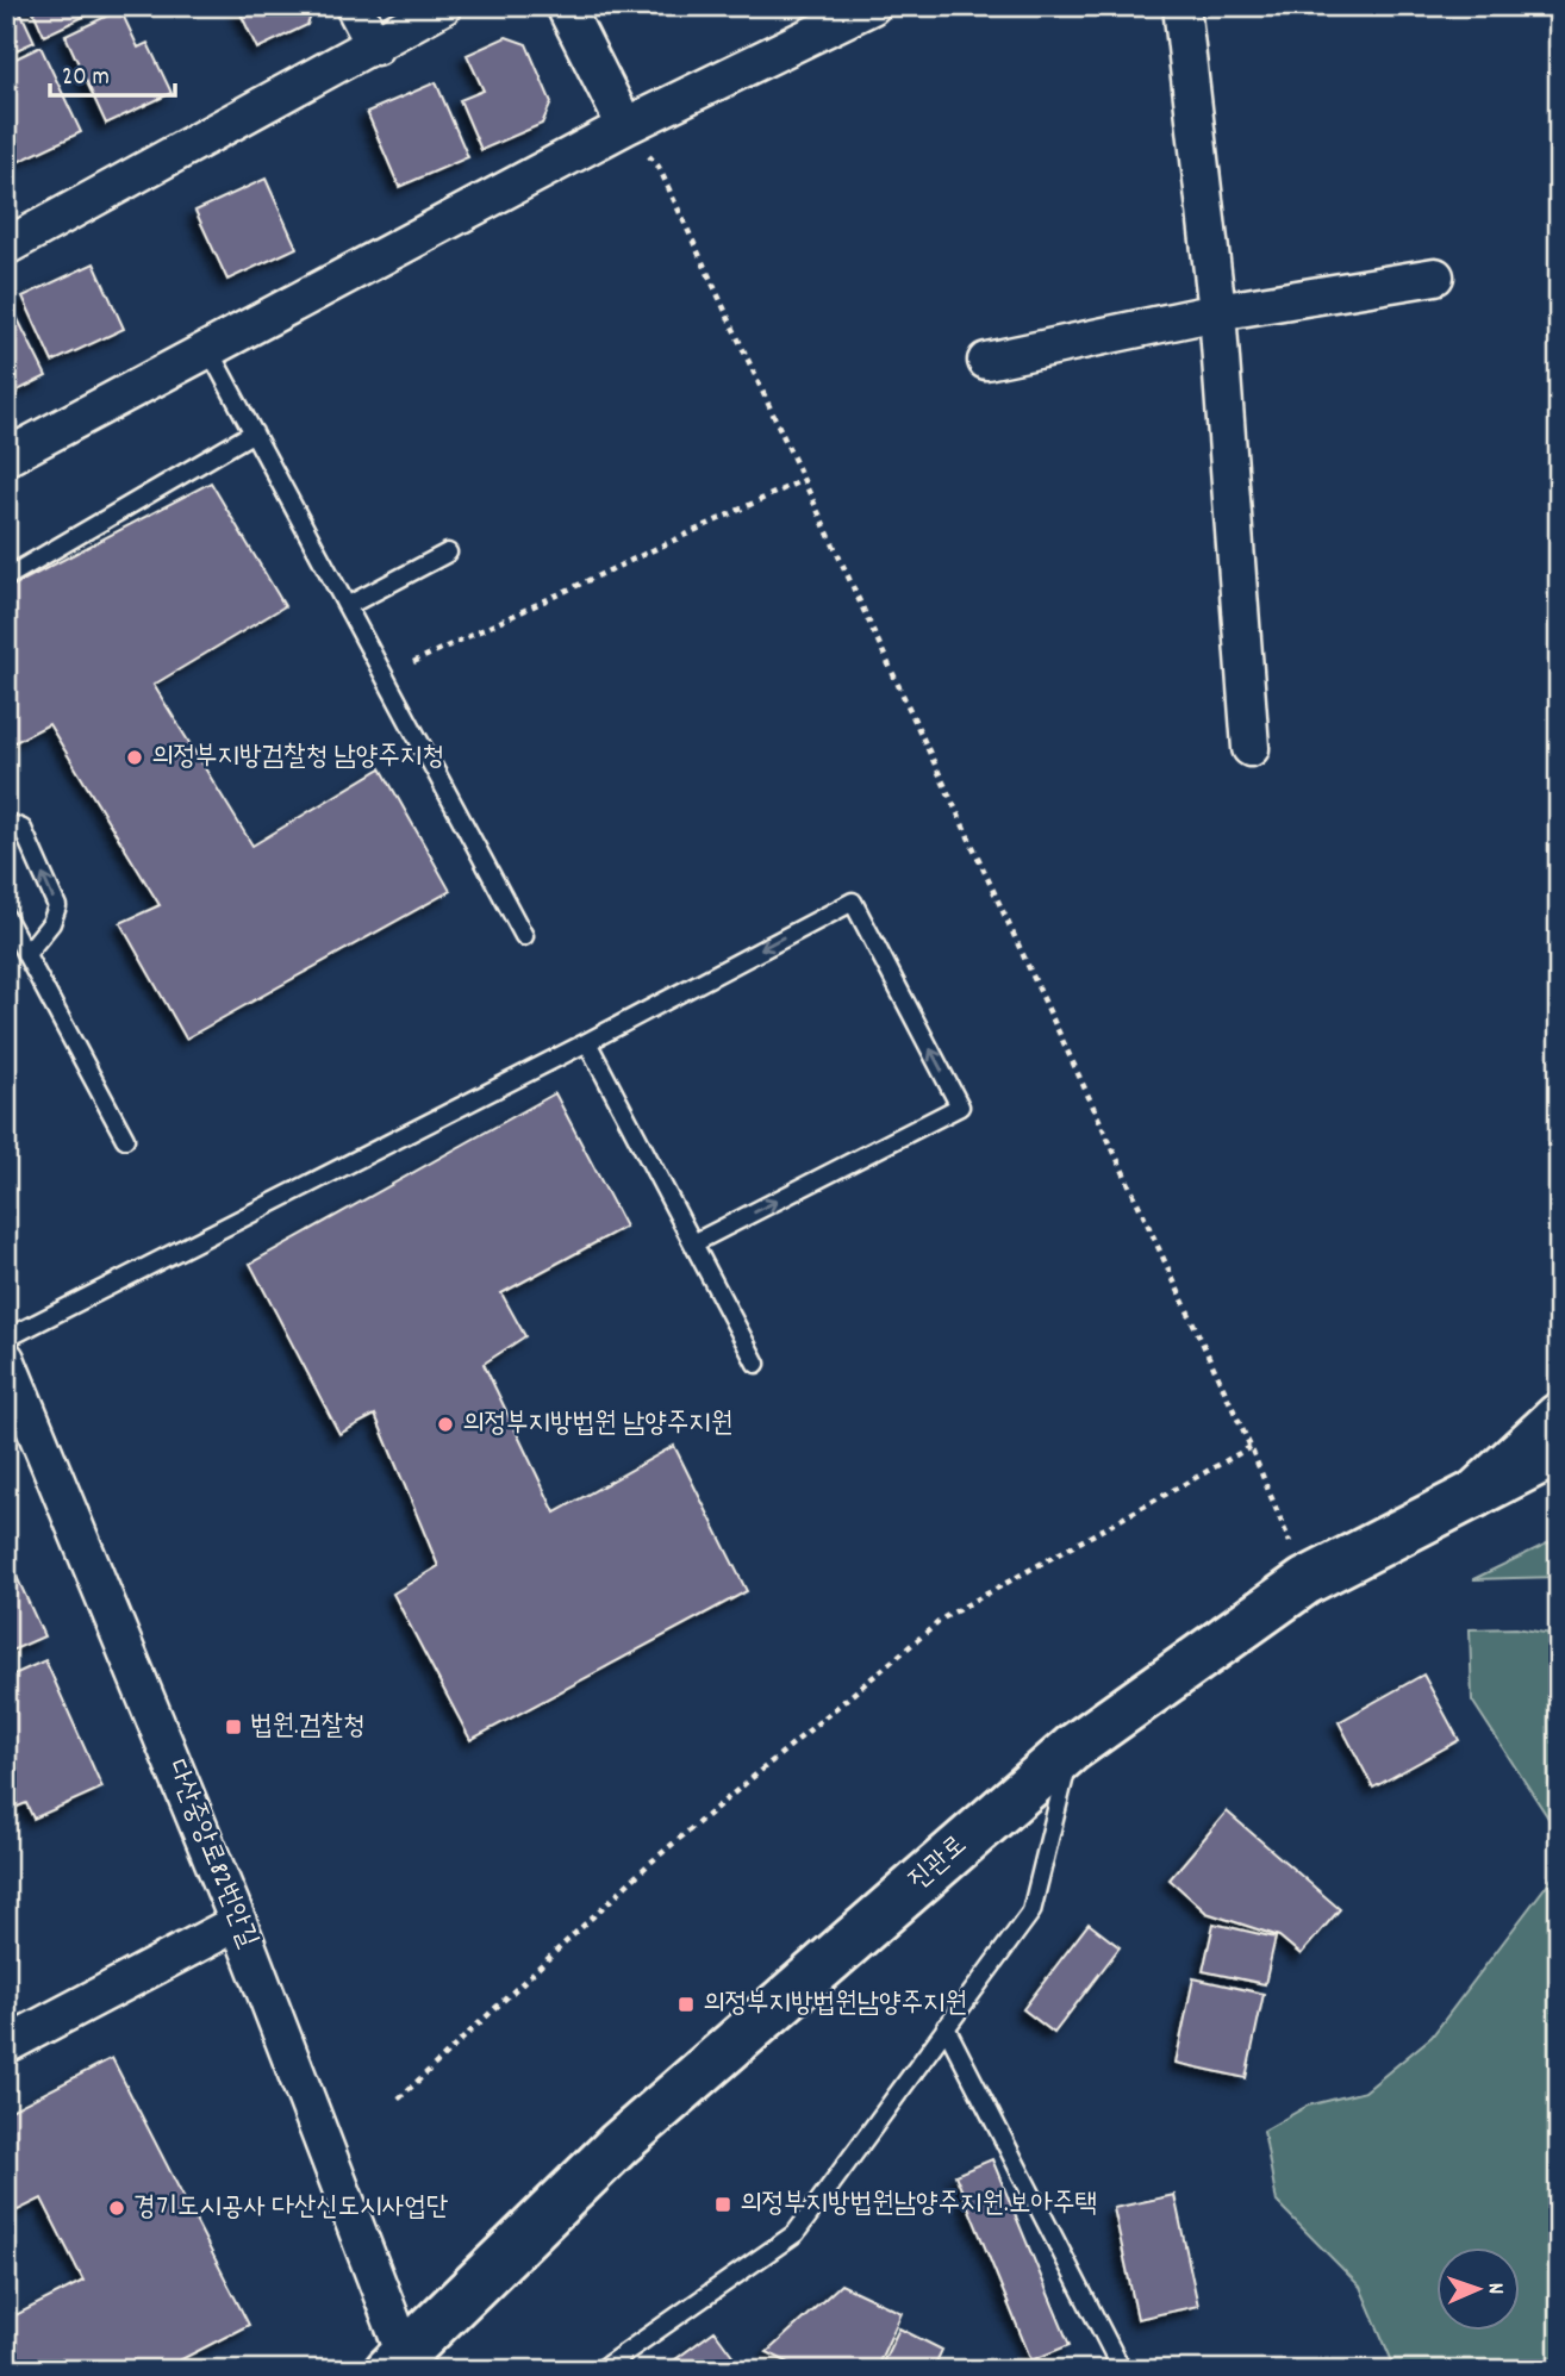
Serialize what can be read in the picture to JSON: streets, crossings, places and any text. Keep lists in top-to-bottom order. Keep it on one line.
{"streets":{"main road":["진관로"],"street":["다산중앙로82번안길"]},"crossings":[["다산중앙로82번안길","진관로"]],"places":{"other":["의정부지방검찰청 남양주지청","의정부지방법원 남양주지원","경기도시공사 다산신도시사업단"],"transit":["법원.검찰청","의정부지방법원남양주지원","의정부지방법원남양주지원.보아주택"]},"scale_bar":"20 m","north":"right"}
